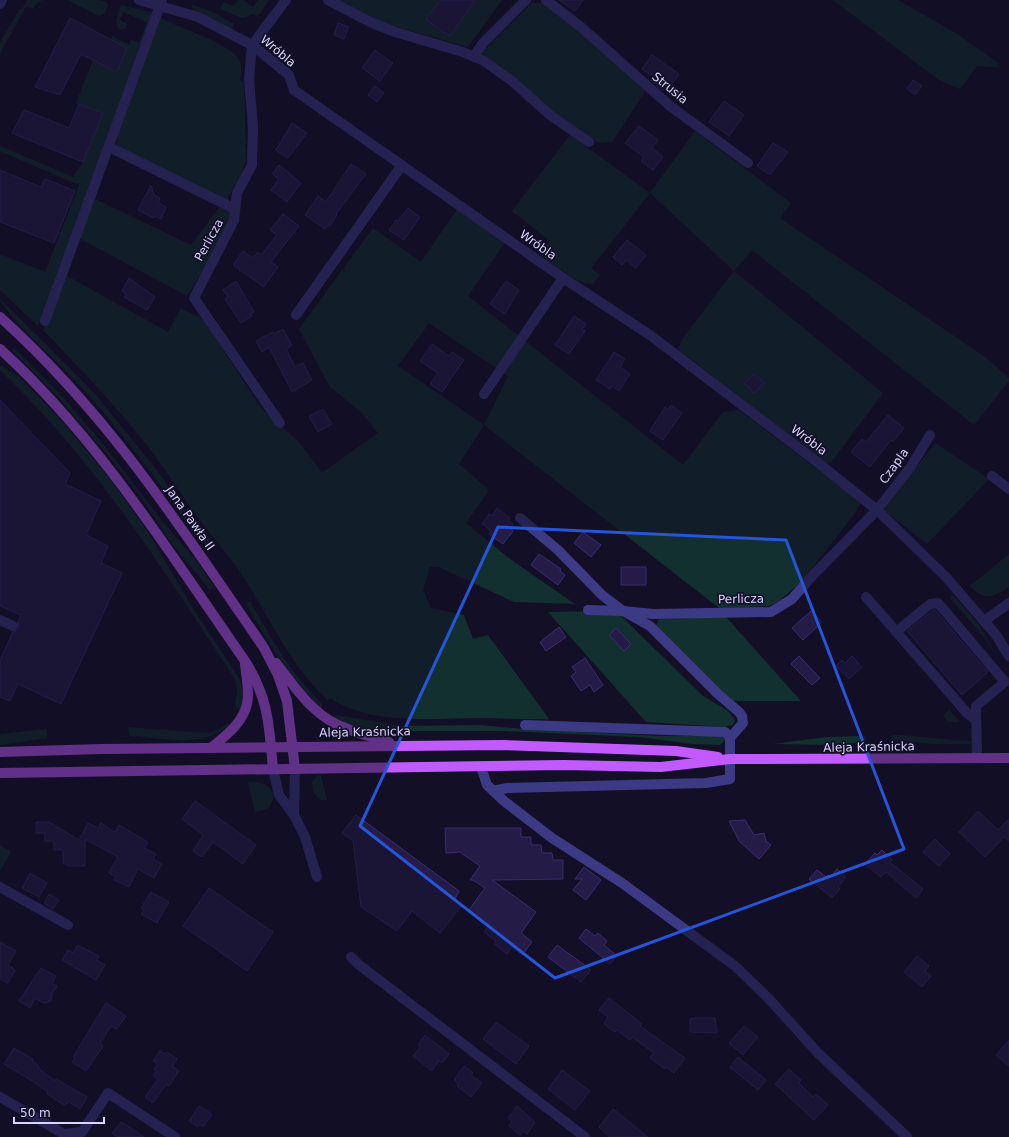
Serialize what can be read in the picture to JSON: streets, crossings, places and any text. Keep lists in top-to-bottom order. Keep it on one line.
{"streets":{"main road":["Jana Pawła II","Aleja Kraśnicka"],"street":["Wróbla","Strusia","Perlicza","Czapla"]},"crossings":[["Wróbla","Perlicza"],["Wróbla","Czapla"],["Perlicza","Czapla"],["Jana Pawła II","Aleja Kraśnicka"]],"scale_bar":"50 m"}
